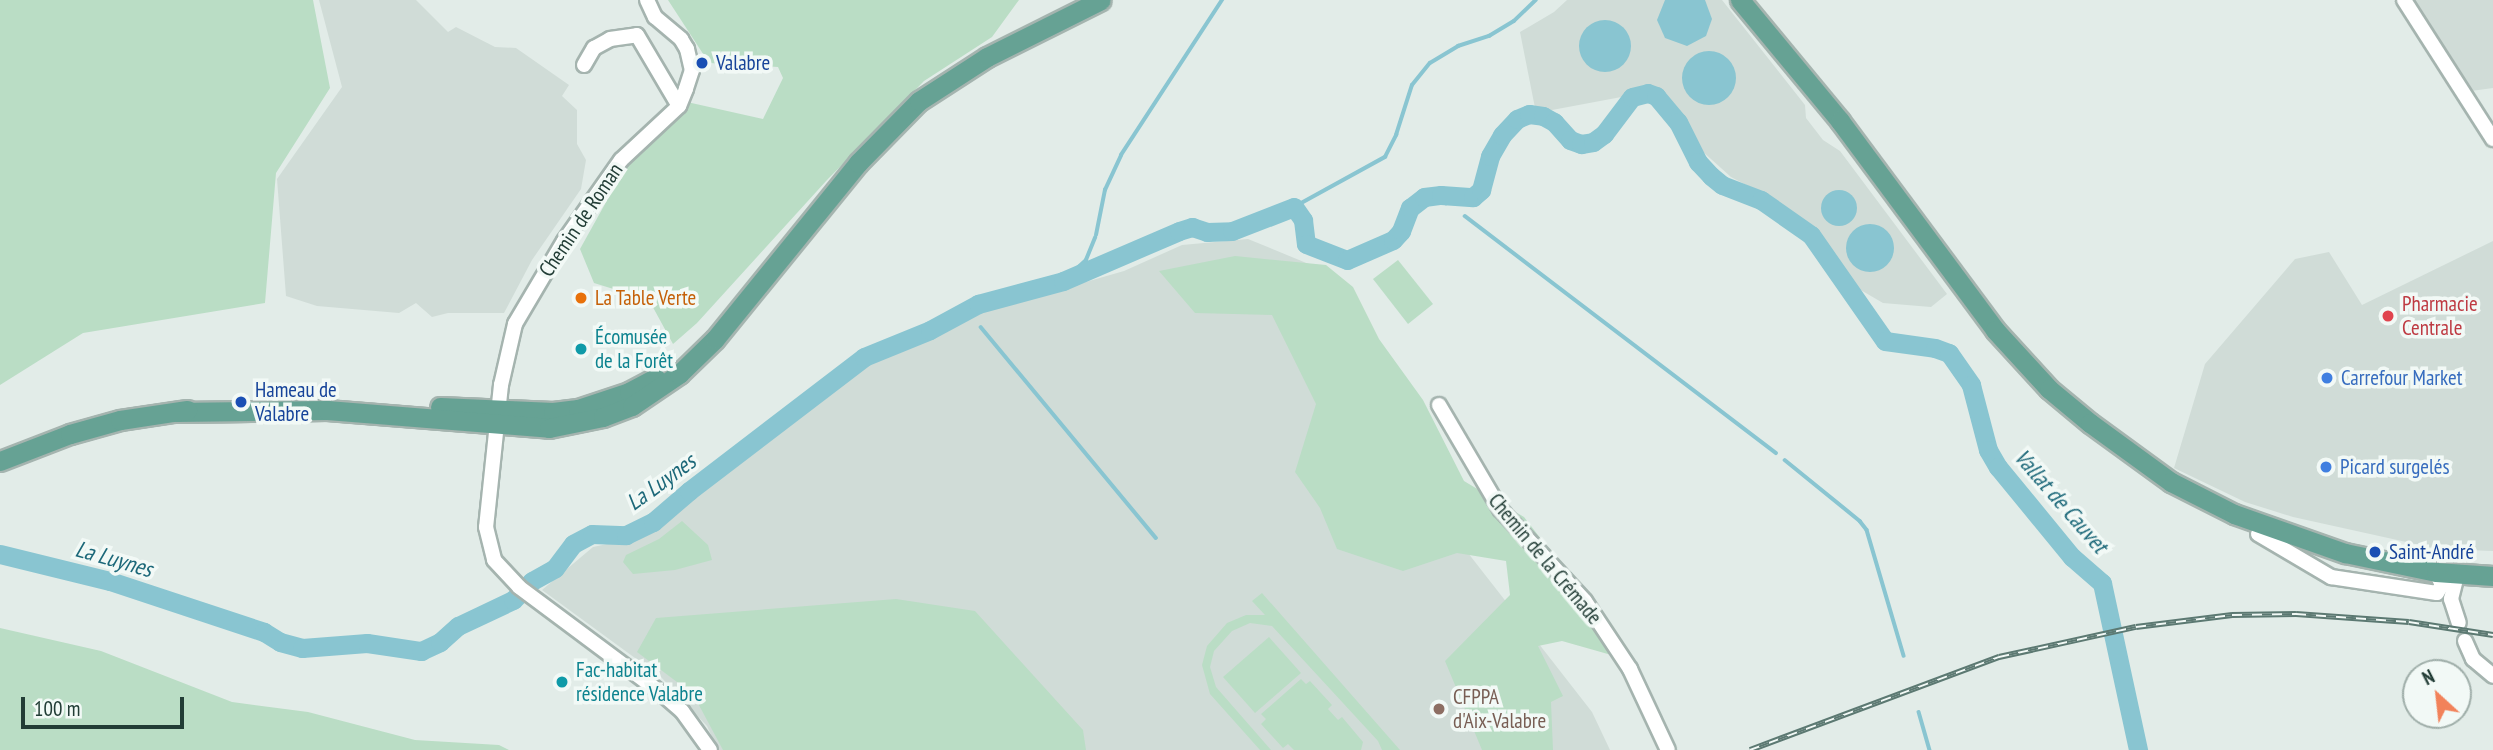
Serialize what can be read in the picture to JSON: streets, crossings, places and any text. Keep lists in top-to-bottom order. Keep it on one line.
{"streets":{"street":["Chemin de Roman","Chemin de la Crémade"]},"water":["La Luynes","Vallat de Cauvet"],"places":["Valabre","La Table Verte","Pharmacie Centrale","Écomusée de la Forêt","Carrefour Market","Hameau de Valabre","Picard surgelés","Saint-André","Fac-habitat résidence Valabre","CFPPA d'Aix-Valabre"],"scale_bar":"100 m","north":"top left"}
